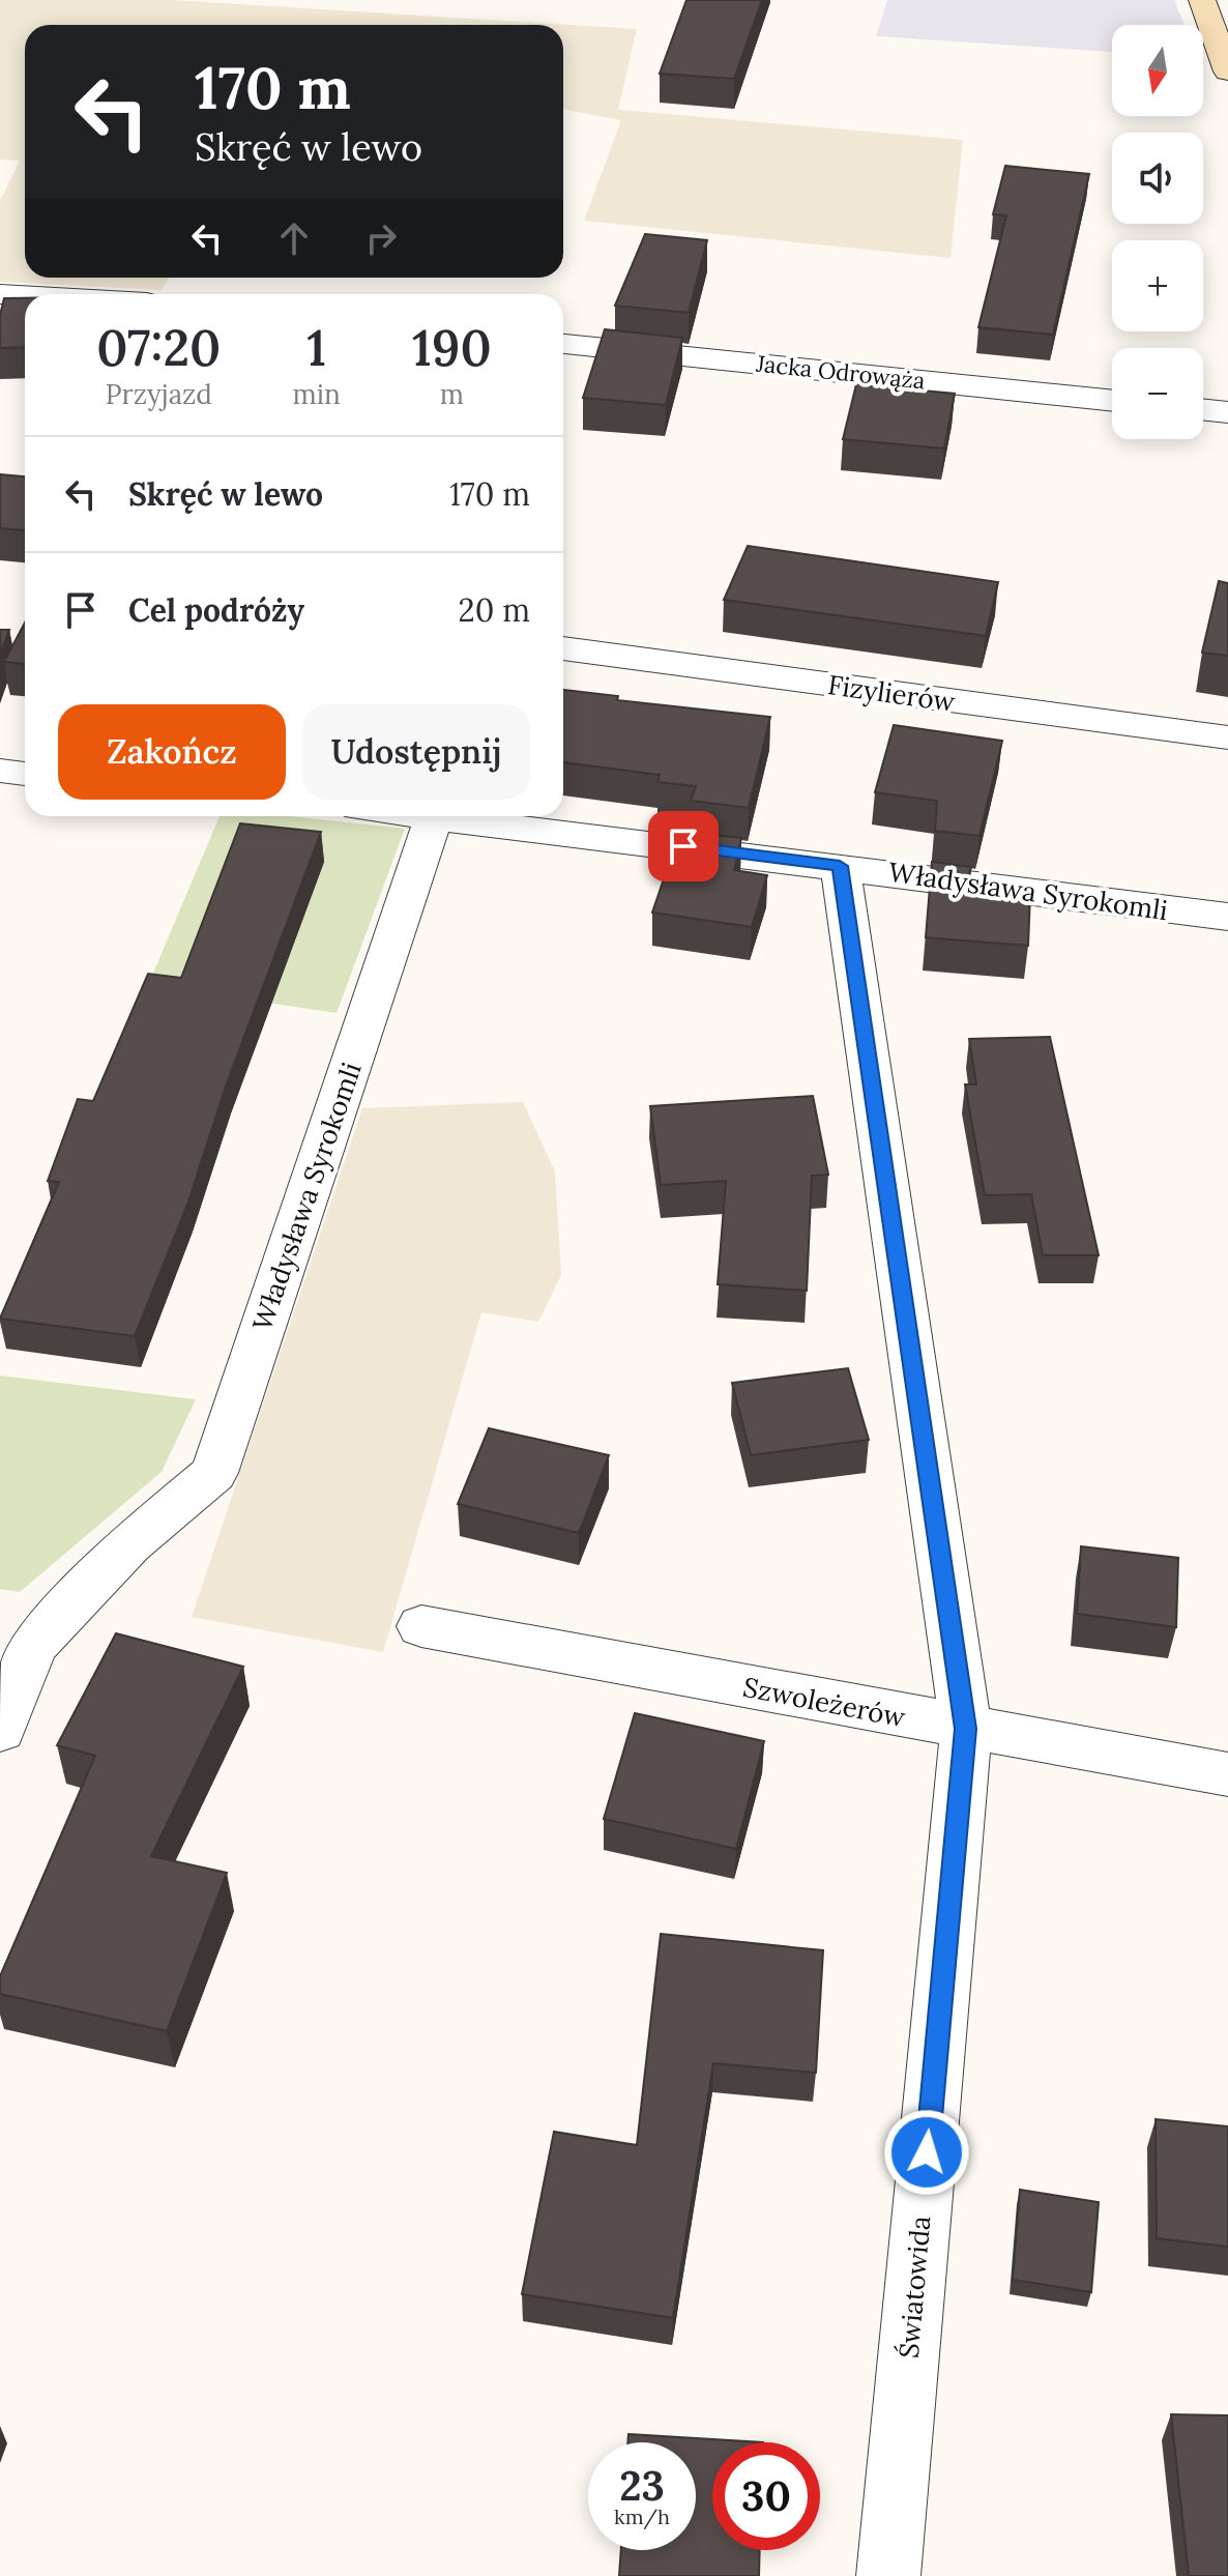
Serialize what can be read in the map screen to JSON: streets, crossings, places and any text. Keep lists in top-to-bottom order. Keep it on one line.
{"streets":{"street":["Jacka Odrowąża","Fizylierów","Władysława Syrokomli","Szwoleżerów","Światowida"]},"crossings":[["Władysława Syrokomli","Światowida"],["Szwoleżerów","Światowida"]],"north":"bottom","page":{"map_buttons":["+","−"],"turn":["170 m","Skręć w lewo"],"eta":["07:20","Przyjazd","1","min","190","m"],"list":[{"name":"Skręć w lewo","value":"170 m"},{"name":"Cel podróży","value":"20 m"}],"buttons":["Zakończ","Udostępnij"],"speed":"23 km/h","limit":"30"}}
